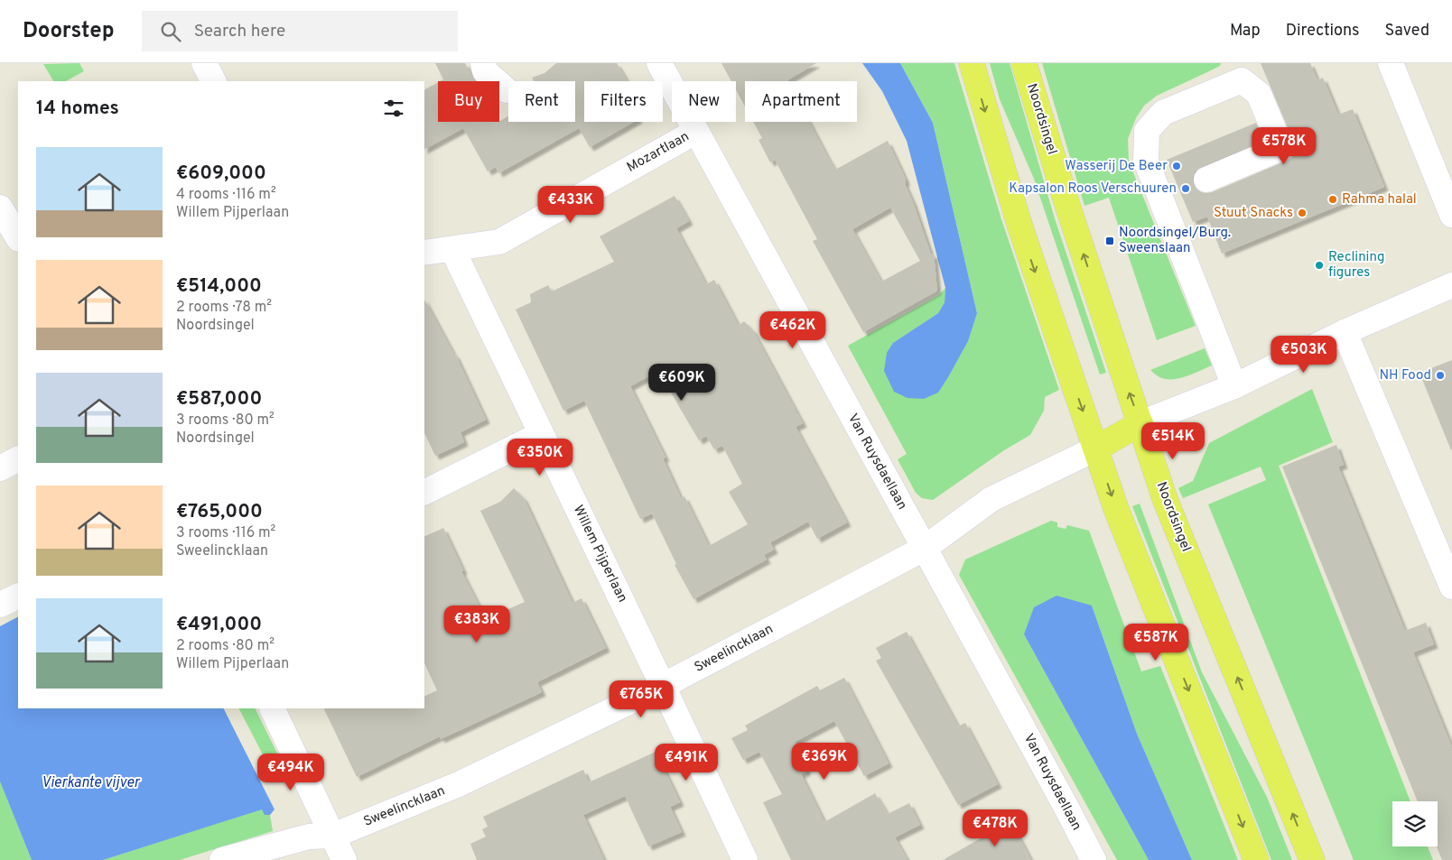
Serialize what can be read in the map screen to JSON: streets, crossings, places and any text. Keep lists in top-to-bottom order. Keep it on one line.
{"streets":{"main road":["Noordsingel"],"street":["Mozartlaan","Van Ruysdaellaan","Willem Pijperlaan","Sweelincklaan"]},"crossings":[["Mozartlaan","Van Ruysdaellaan"],["Mozartlaan","Willem Pijperlaan"],["Van Ruysdaellaan","Sweelincklaan"],["Willem Pijperlaan","Sweelincklaan"]],"water":["Vierkante vijver"],"places":{"other":["Wasserij De Beer","Kapsalon Roos Verschuuren","Rahma halal","Stuut Snacks","Reclining figures","NH Food"],"transit":["Noordsingel/Burg. Sweenslaan"]},"page":{"header":"Doorstep","search":"Search here","nav":["Map","Directions","Saved"],"chip":["Buy","Rent","Filters","New","Apartment"],"heading":"14 homes","price":["€578K","€433K","€462K","€503K","€609K","€514K","€350K","€383K","€587K","€765K","€369K","€491K","€494K","€478K"],"list":[{"name":"€609,000","note":"4 rooms · 116 m² · Willem Pijperlaan"},{"name":"€514,000","note":"2 rooms · 78 m² · Noordsingel"},{"name":"€587,000","note":"3 rooms · 80 m² · Noordsingel"},{"name":"€765,000","note":"3 rooms · 116 m² · Sweelincklaan"},{"name":"€491,000","note":"2 rooms · 80 m² · Willem Pijperlaan"}]}}
